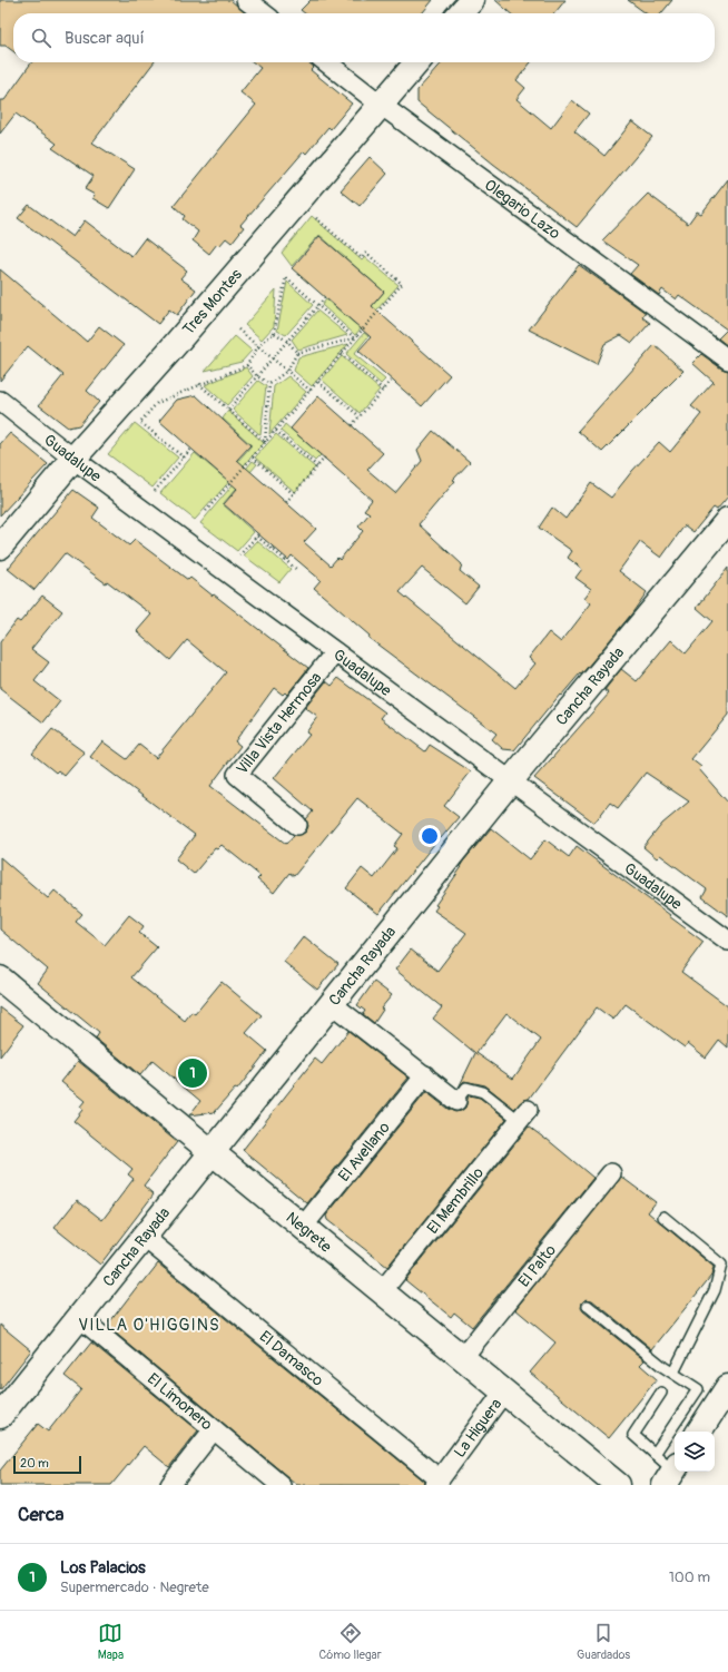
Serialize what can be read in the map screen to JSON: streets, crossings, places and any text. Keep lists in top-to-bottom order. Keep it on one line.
{"streets":{"main road":["Tres Montes","Cancha Rayada","Negrete"],"street":["Olegario Lazo","Guadalupe","Villa Vista Hermosa","El Avellano","El Membrillo","El Palto","El Damasco","El Limonero","La Higuera"]},"crossings":[["Olegario Lazo","Tres Montes"],["Tres Montes","Guadalupe"],["Guadalupe","Cancha Rayada"],["Guadalupe","Villa Vista Hermosa"],["Cancha Rayada","Negrete"],["Cancha Rayada","El Damasco"],["Cancha Rayada","El Limonero"],["El Avellano","Negrete"],["El Membrillo","Negrete"],["Negrete","El Palto"],["Negrete","La Higuera"],["El Damasco","La Higuera"]],"districts":["VILLA O'HIGGINS"],"scale_bar":"20 m","page":{"search":"Buscar aquí","pins":"1","scale":"20 m","heading":"Cerca","list":[{"mark":"1","name":"Los Palacios","note":"Supermercado · Negrete","value":"100 m"}],"nav":["Mapa","Cómo llegar","Guardados"]}}
